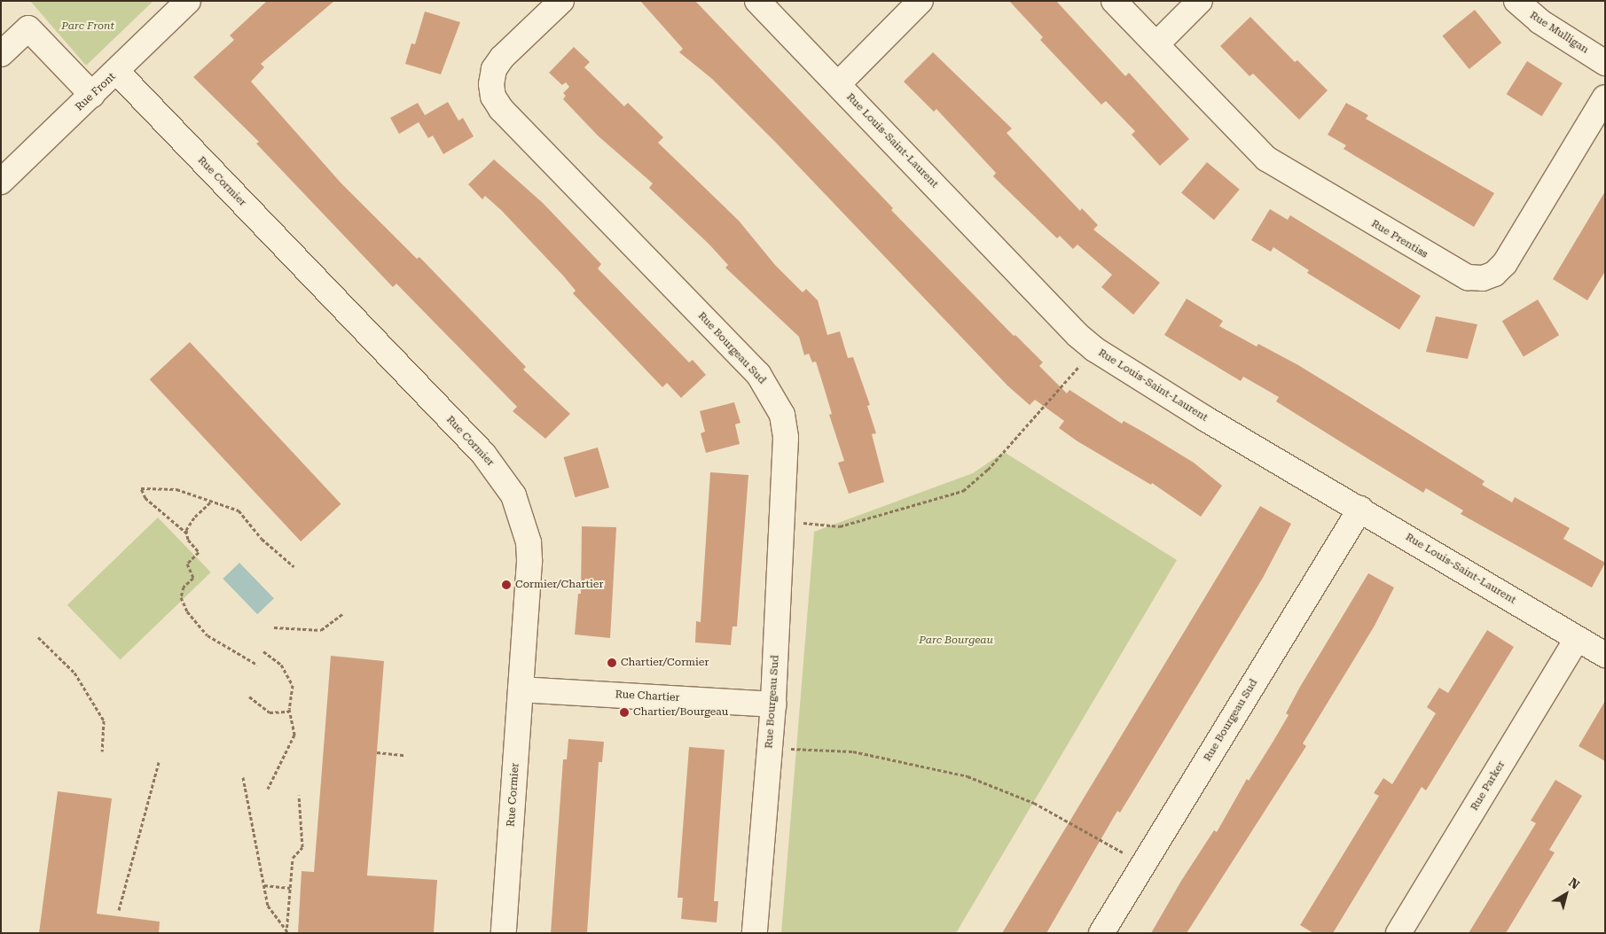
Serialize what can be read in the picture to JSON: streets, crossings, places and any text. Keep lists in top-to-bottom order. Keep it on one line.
{"streets":{"street":["Rue Mulligan","Rue Front","Rue Louis-Saint-Laurent","Rue Cormier","Rue Prentiss","Rue Bourgeau Sud","Rue Chartier","Rue Parker"]},"crossings":[["Rue Front","Rue Cormier"],["Rue Louis-Saint-Laurent","Rue Bourgeau Sud"],["Rue Louis-Saint-Laurent","Rue Parker"],["Rue Cormier","Rue Chartier"],["Rue Bourgeau Sud","Rue Chartier"]],"parks":["Parc Front","Parc Bourgeau"],"places":["Cormier/Chartier","Chartier/Cormier","Chartier/Bourgeau"],"north":"top right"}
